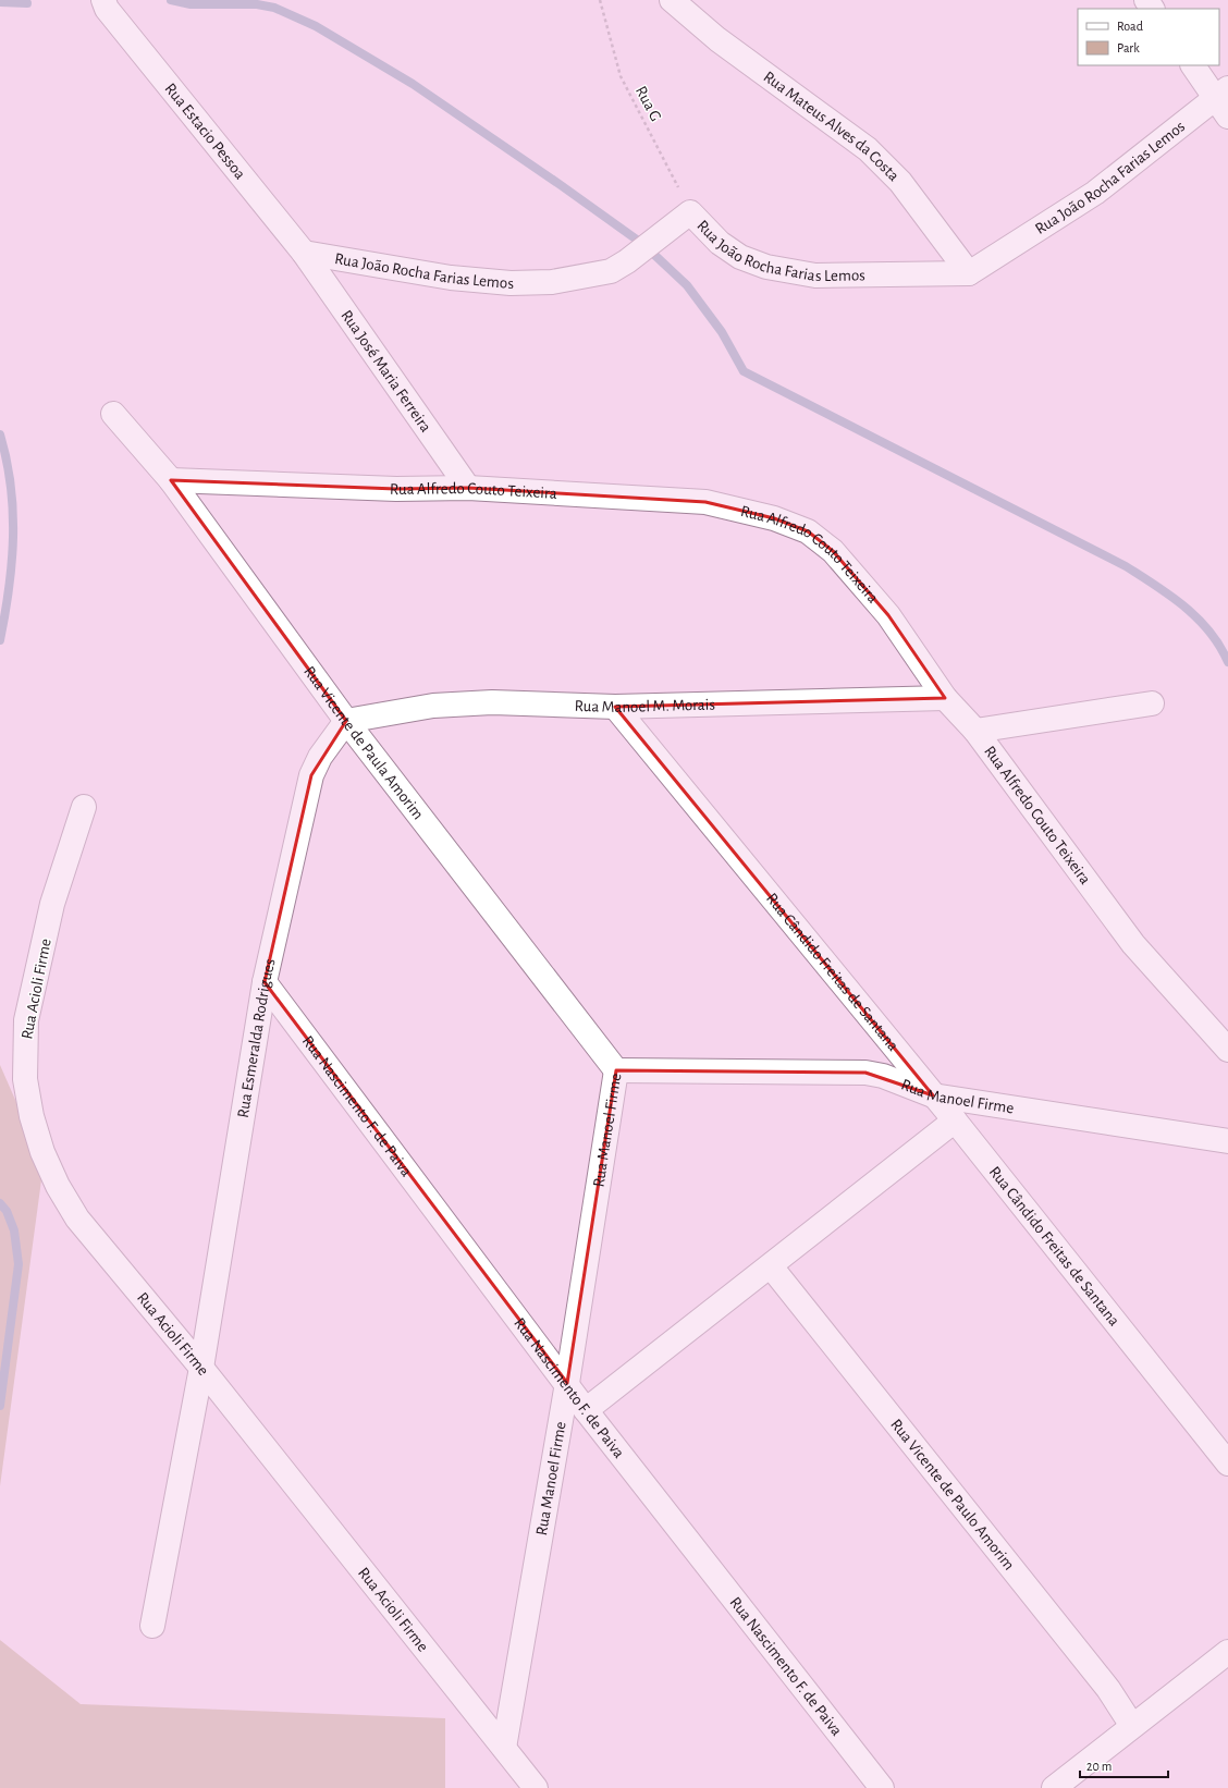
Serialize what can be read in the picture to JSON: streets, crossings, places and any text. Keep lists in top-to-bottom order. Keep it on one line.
{"streets":{"street":["Rua Mateus Alves da Costa","Rua Estacio Pessoa","Rua João Rocha Farias Lemos","Rua José Maria Ferreira","Rua Alfredo Couto Teixeira","Rua Manoel M. Morais","Rua Vicente de Paula Amorim","Rua Cândido Freitas de Santana","Rua Acioli Firme","Rua Esmeralda Rodrigues","Rua Manoel Firme","Rua Nascimento F. de Paiva","Rua Vicente de Paulo Amorim"],"path":["Rua G"]},"crossings":[["Rua G","Rua João Rocha Farias Lemos"],["Rua Mateus Alves da Costa","Rua João Rocha Farias Lemos"],["Rua Estacio Pessoa","Rua João Rocha Farias Lemos"],["Rua Estacio Pessoa","Rua José Maria Ferreira"],["Rua João Rocha Farias Lemos","Rua José Maria Ferreira"],["Rua José Maria Ferreira","Rua Alfredo Couto Teixeira"],["Rua Alfredo Couto Teixeira","Rua Manoel M. Morais"],["Rua Alfredo Couto Teixeira","Rua Vicente de Paula Amorim"],["Rua Manoel M. Morais","Rua Vicente de Paula Amorim"],["Rua Manoel M. Morais","Rua Cândido Freitas de Santana"],["Rua Manoel M. Morais","Rua Esmeralda Rodrigues"],["Rua Vicente de Paula Amorim","Rua Esmeralda Rodrigues"],["Rua Vicente de Paula Amorim","Rua Manoel Firme"],["Rua Cândido Freitas de Santana","Rua Manoel Firme"],["Rua Acioli Firme","Rua Esmeralda Rodrigues"],["Rua Acioli Firme","Rua Manoel Firme"],["Rua Esmeralda Rodrigues","Rua Nascimento F. de Paiva"],["Rua Manoel Firme","Rua Nascimento F. de Paiva"],["Rua Manoel Firme","Rua Vicente de Paulo Amorim"]],"legend":["Road","Park"],"scale_bar":"20 m"}
